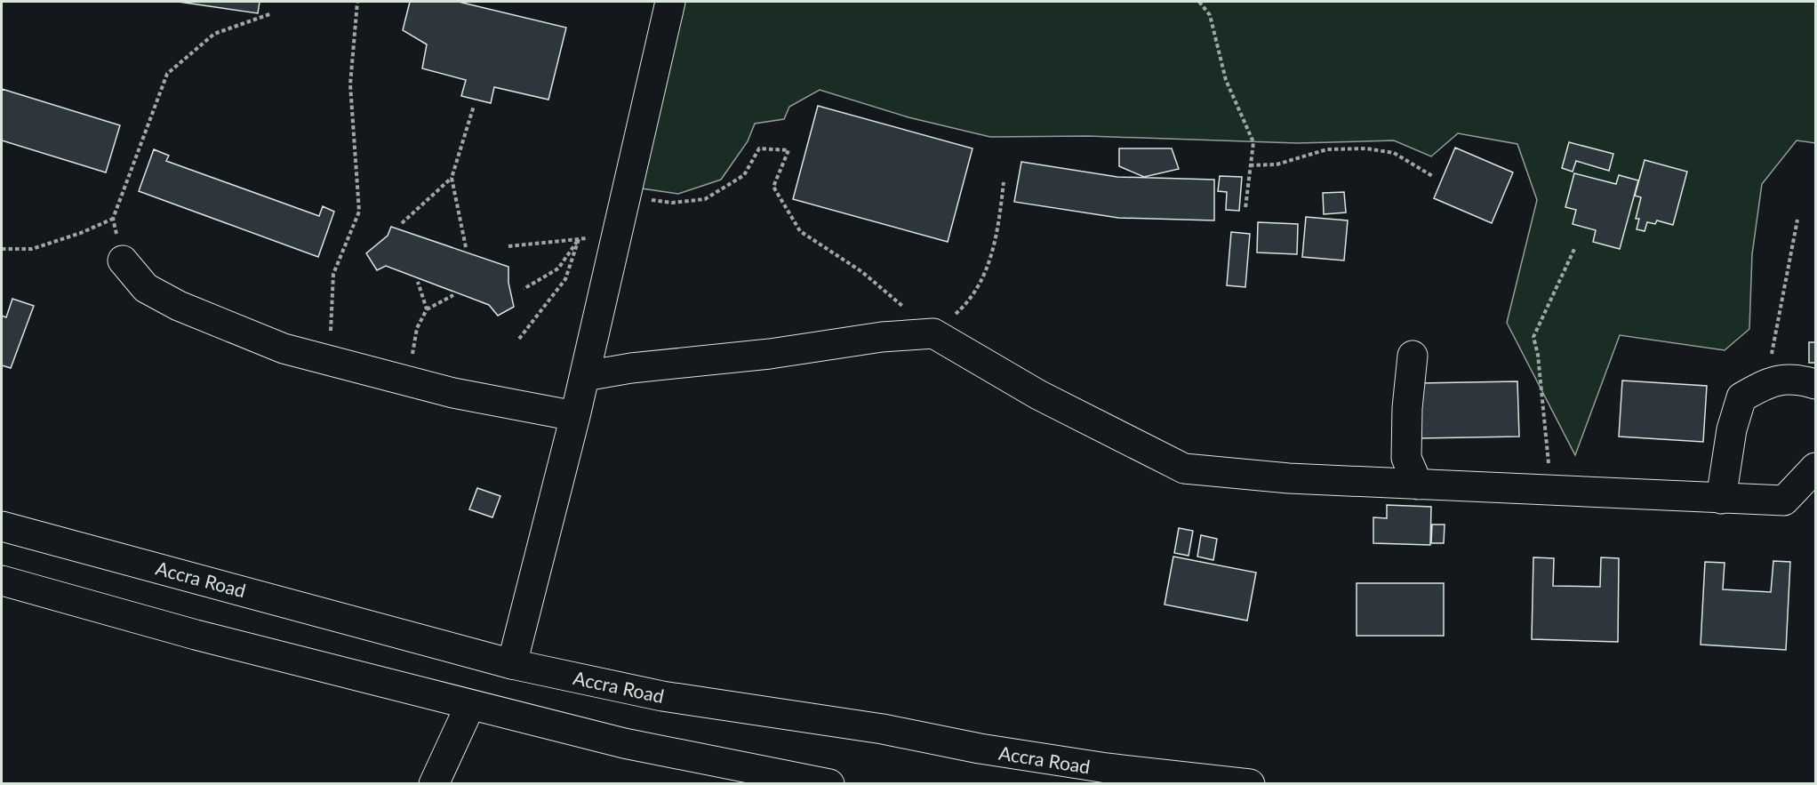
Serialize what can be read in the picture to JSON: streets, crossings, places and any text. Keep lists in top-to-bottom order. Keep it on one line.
{"streets":{"main road":["Accra Road"]}}
